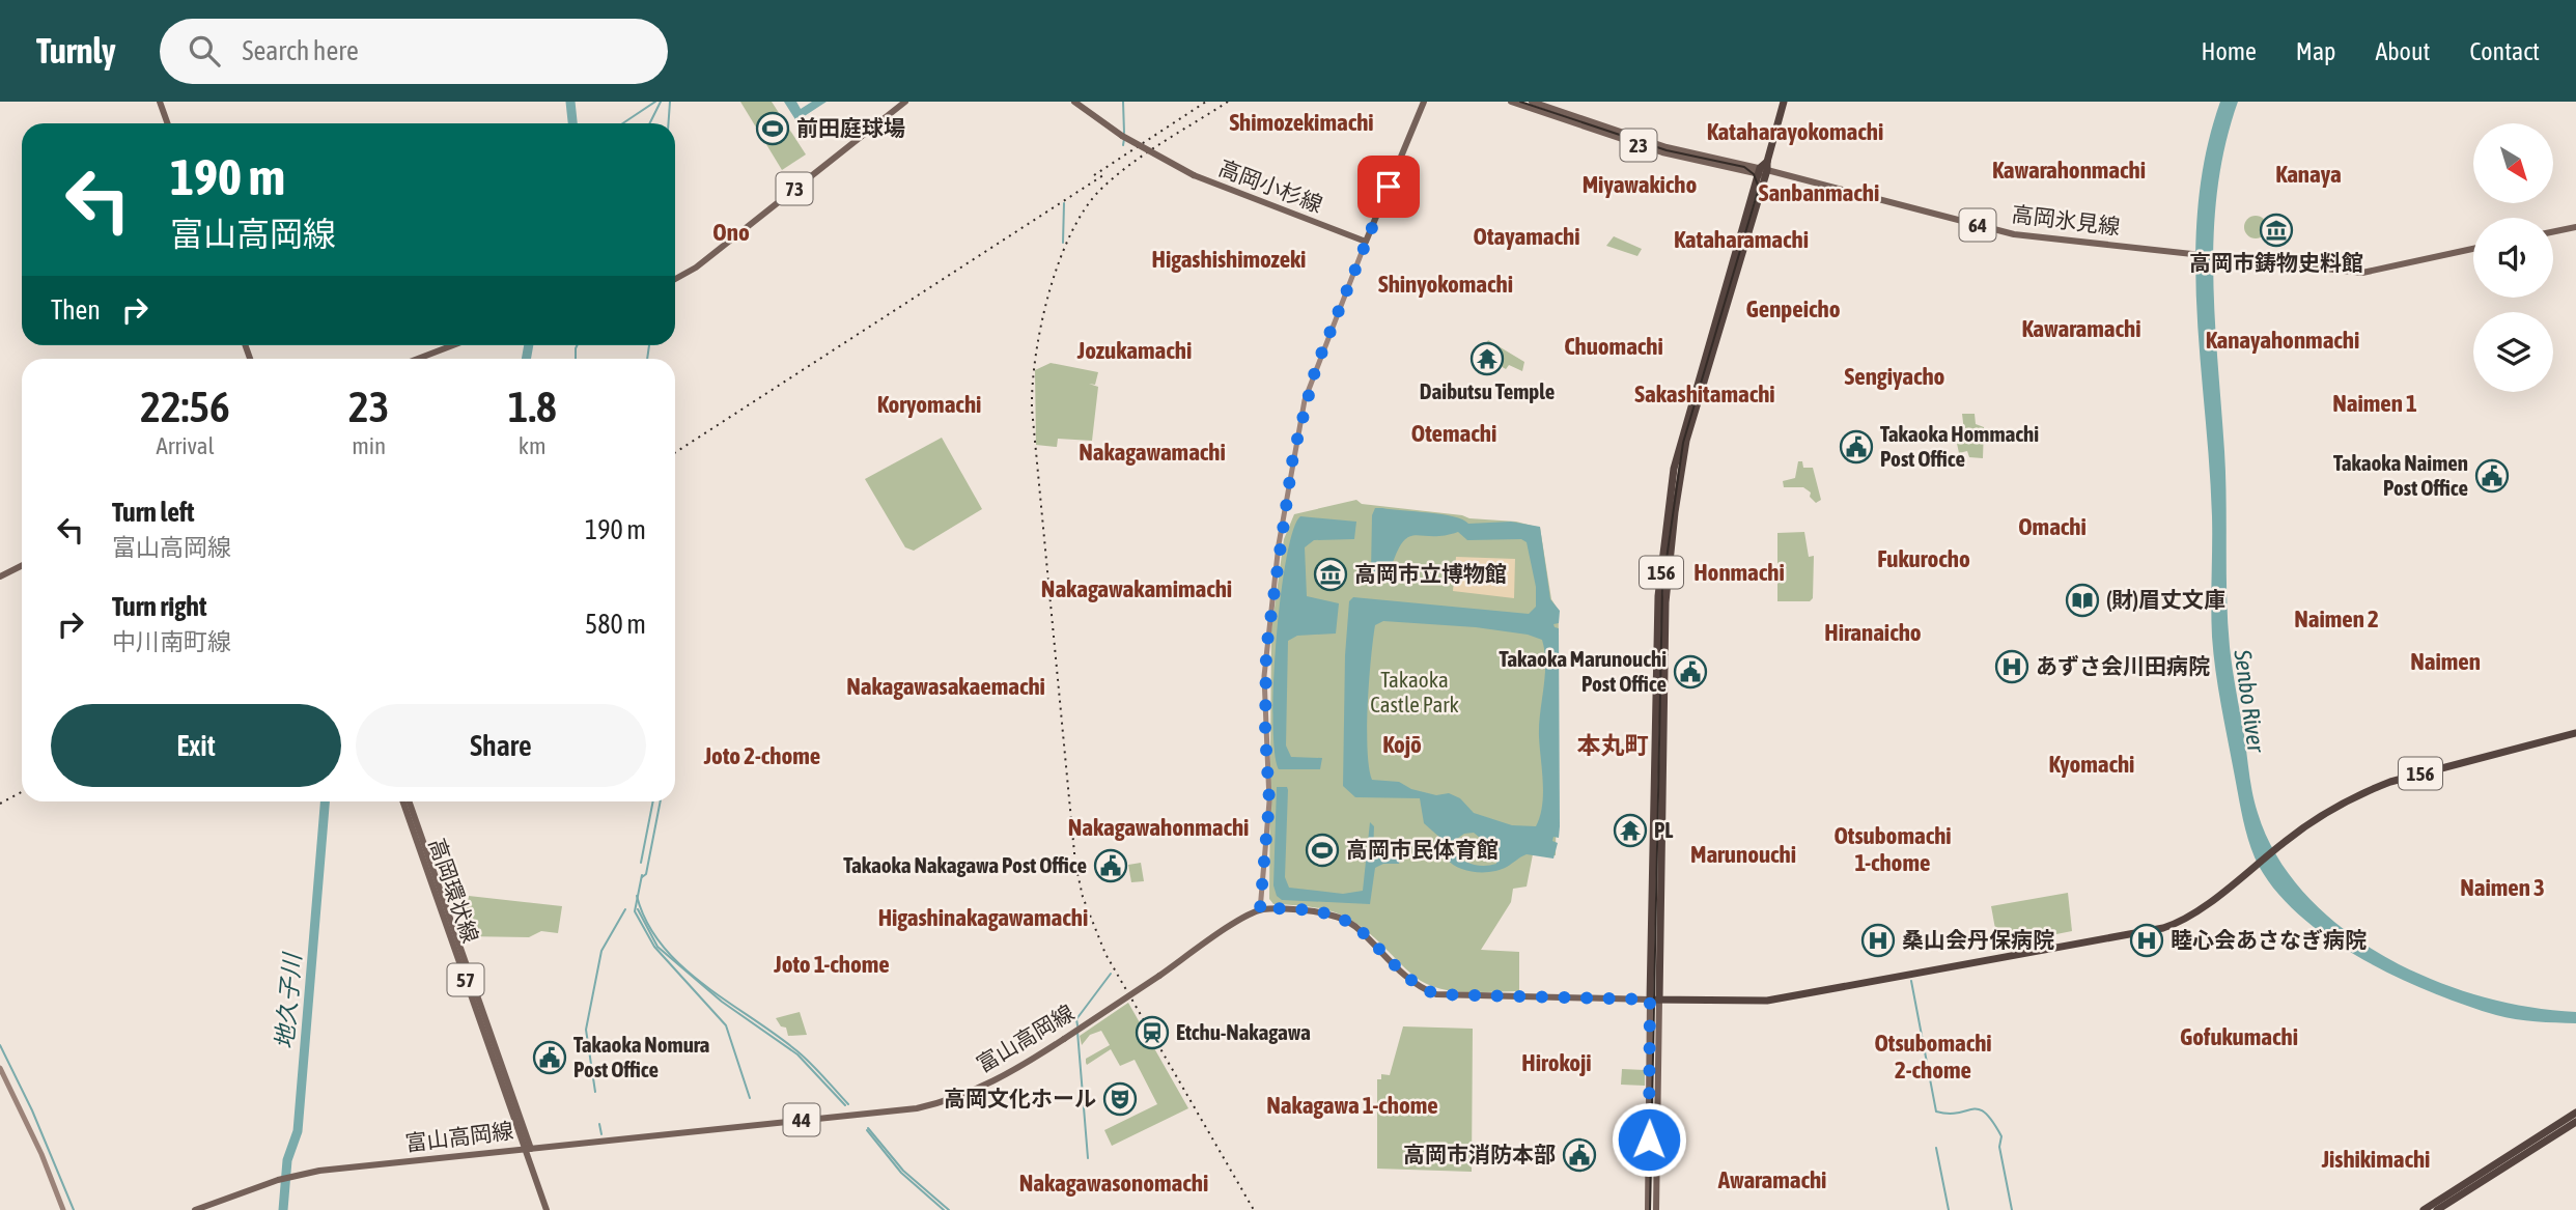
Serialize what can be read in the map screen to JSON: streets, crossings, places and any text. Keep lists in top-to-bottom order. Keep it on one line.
{"streets":{"highway":["156"],"main road":["23","高岡小杉線","73","高岡氷見線","64","高岡環状線","57","富山高岡線","44"]},"crossings":[["23","高岡氷見線"],["23","156"],["高岡氷見線","156"],["高岡環状線","富山高岡線"]],"districts":["Shimozekimachi","Kataharayokomachi","Kawarahonmachi","Kanaya","Miyawakicho","Sanbanmachi","Ono","Otayamachi","Kataharamachi","Higashishimozeki","Shinyokomachi","Genpeicho","Kawaramachi","Kanayahonmachi","Chuomachi","Jozukamachi","Sengiyacho","Sakashitamachi","Naimen 1","Koryomachi","Otemachi","Nakagawamachi","Omachi","Fukurocho","Honmachi","Nakagawakamimachi","Naimen 2","Hiranaicho","Naimen","Nakagawasakaemachi","Kojō","本丸町","Joto 2-chome","Kyomachi","Nakagawahonmachi","Otsubomachi 1-chome","Marunouchi","Naimen 3","Higashinakagawamachi","Joto 1-chome","Gofukumachi","Otsubomachi 2-chome","Hirokoji","Nakagawa 1-chome","Jishikimachi","Awaramachi","Nakagawasonomachi"],"water":["Senbo River","地久子川"],"parks":["Takaoka Castle Park"],"places":{"sports":["前田庭球場","高岡市民体育館"],"museum":["高岡市鋳物史料館","高岡市立博物館"],"temple":["Daibutsu Temple","PL"],"public building":["Takaoka Hommachi Post Office","Takaoka Naimen Post Office","Takaoka Marunouchi Post Office","Takaoka Nakagawa Post Office","Takaoka Nomura Post Office","高岡市消防本部"],"library":["(財)眉丈文庫"],"hospital":["あずさ会川田病院","桑山会丹保病院","睦心会あさなぎ病院"],"station":["Etchu-Nakagawa"],"theatre":["高岡文化ホール"]},"north":"bottom right","page":{"header":"Turnly","search":"Search here","nav":["Home","Map","About","Contact"],"turn":["190 m","富山高岡線"],"then":"Then","eta":["22:56","Arrival","23","min","1.8","km"],"list":[{"name":"Turn left","note":"富山高岡線","value":"190 m"},{"name":"Turn right","note":"中川南町線","value":"580 m"}],"buttons":["Exit","Share"]}}
